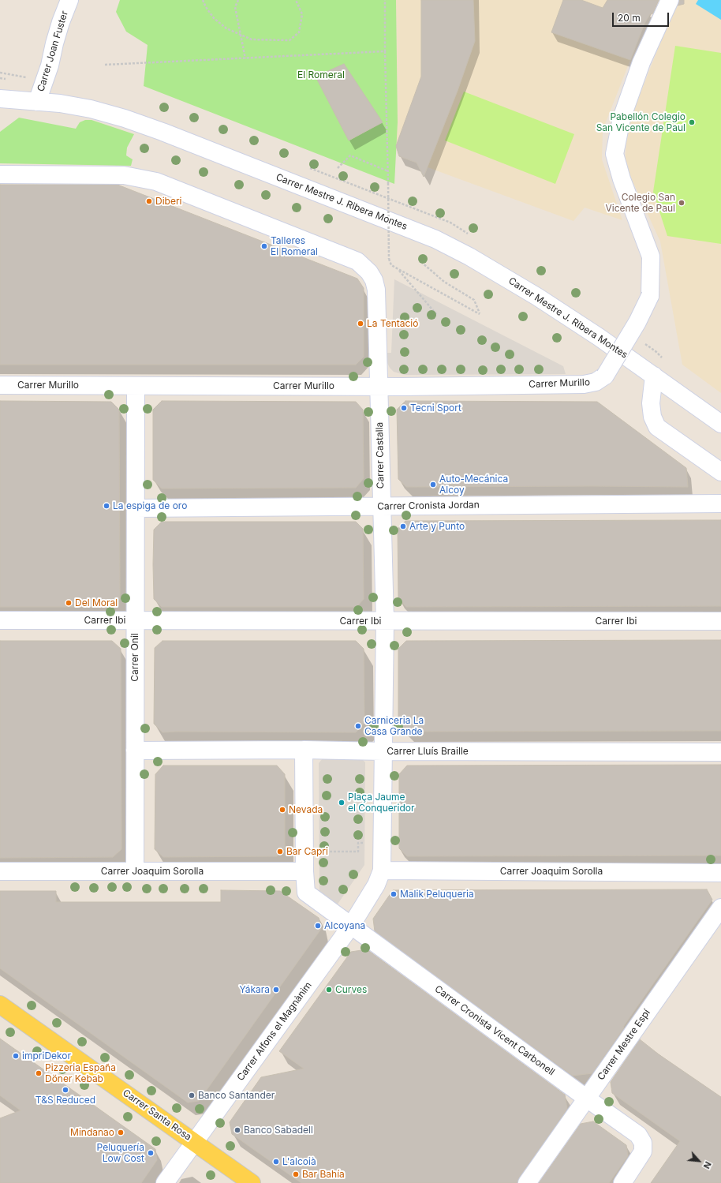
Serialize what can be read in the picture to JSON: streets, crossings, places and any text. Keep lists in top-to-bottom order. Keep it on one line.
{"streets":{"main road":["Carrer Santa Rosa"],"street":["Carrer Joan Fuster","Carrer Mestre J. Ribera Montes","Carrer Murillo","Carrer Castalla","Carrer Cronista Jordan","Carrer Ibi","Carrer Onil","Carrer Lluís Braille","Carrer Joaquim Sorolla","Carrer Cronista Vicent Carbonell","Carrer Alfons el Magnànim","Carrer Mestre Espí"]},"crossings":[["Carrer Joan Fuster","Carrer Mestre J. Ribera Montes"],["Carrer Murillo","Carrer Castalla"],["Carrer Murillo","Carrer Onil"],["Carrer Castalla","Carrer Cronista Jordan"],["Carrer Castalla","Carrer Ibi"],["Carrer Castalla","Carrer Lluís Braille"],["Carrer Cronista Jordan","Carrer Onil"],["Carrer Ibi","Carrer Onil"],["Carrer Onil","Carrer Lluís Braille"],["Carrer Onil","Carrer Joaquim Sorolla"],["Carrer Cronista Vicent Carbonell","Carrer Alfons el Magnànim"],["Carrer Cronista Vicent Carbonell","Carrer Mestre Espí"],["Carrer Alfons el Magnànim","Carrer Santa Rosa"]],"parks":["El Romeral"],"places":["Pabellón Colegio San Vicente de Paul","Diberi","Colegio San Vicente de Paul","Talleres El Romeral","La Tentació","Tecni Sport","Auto-Mecánica Alcoy","La espiga de oro","Arte y Punto","Del Moral","Carniceria La Casa Grande","Plaça Jaume el Conqueridor","Nevada","Bar Capri","Malik Peluqueria","Alcoyana","Yákara","Curves","impriDekor","Pizzeria España Döner Kebab","T&S Reduced","Banco Santander","Banco Sabadell","Mindanao","Peluquería Low Cost","L'alcoià","Bar Bahía"],"scale_bar":"20 m","north":"bottom right"}
